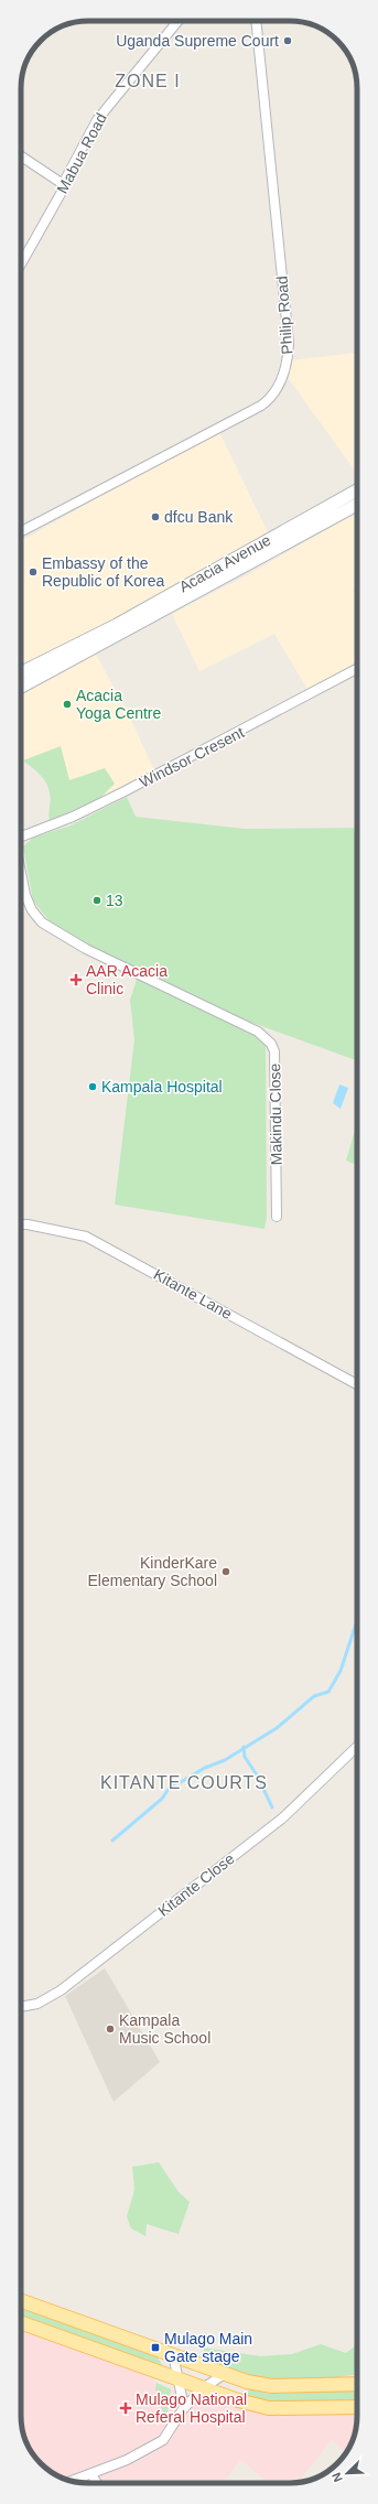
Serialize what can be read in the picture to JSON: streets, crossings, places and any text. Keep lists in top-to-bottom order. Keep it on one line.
{"streets":{"main road":["Acacia Avenue"],"street":["Mabua Road","Philip Road","Windsor Cresent","Makindu Close","Kitante Lane","Kitante Close"]},"districts":["ZONE I","KITANTE COURTS"],"places":{"other":["Uganda Supreme Court","dfcu Bank","Embassy of the Republic of Korea","Acacia Yoga Centre","13","Kampala Hospital","KinderKare Elementary School","Kampala Music School"],"health":["AAR Acacia Clinic","Mulago National Referal Hospital"],"transit":["Mulago Main Gate stage"]},"north":"bottom left"}
